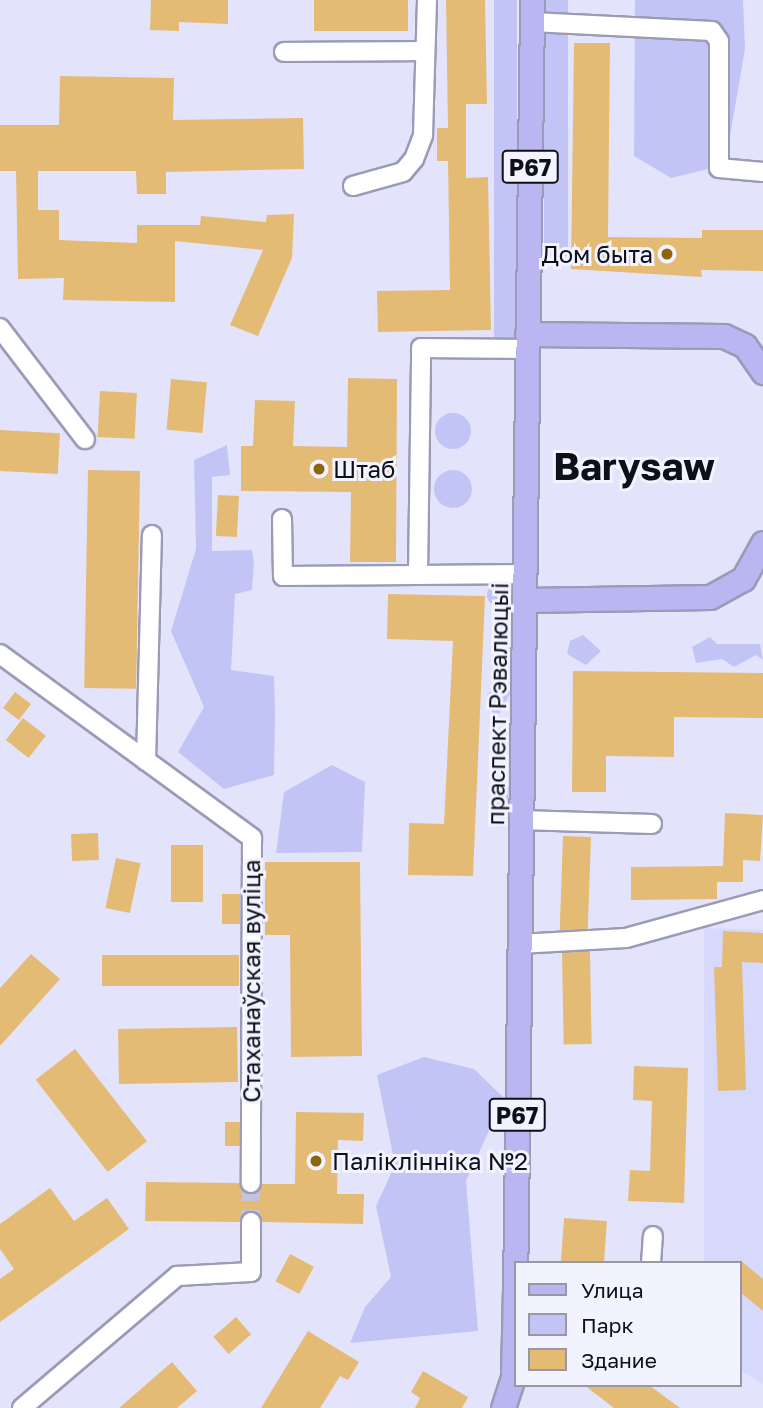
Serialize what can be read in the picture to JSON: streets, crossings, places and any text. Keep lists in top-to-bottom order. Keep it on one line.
{"streets":{"main road":["Р67","праспект Рэвалюцыі"],"street":["Стаханаўская вуліца"]},"districts":["Barysaw"],"places":["Дом быта","Штаб","Паліклінніка №2"],"legend":["Улица","Парк","Здание"]}
